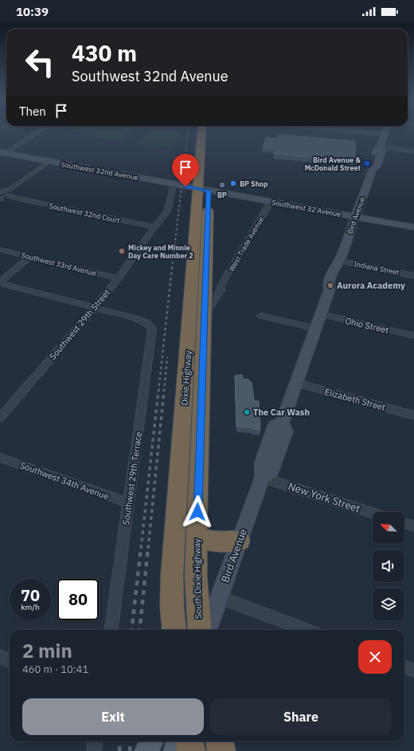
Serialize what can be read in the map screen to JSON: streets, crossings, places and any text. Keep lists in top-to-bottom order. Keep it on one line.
{"streets":{"highway":["Dixie Highway","South Dixie Highway"],"street":["Southwest 32nd Avenue","Southwest 32 Avenue","Southwest 32nd Court","Bird Avenue","West Trade Avenue","Southwest 33rd Avenue","Indiana Street","Southwest 29th Street","Ohio Street","Elizabeth Street","Southwest 29th Terrace","Southwest 34th Avenue","New York Street"]},"crossings":[["Southwest 32nd Avenue","Southwest 32 Avenue"],["Southwest 32nd Avenue","Dixie Highway"],["Southwest 32nd Avenue","South Dixie Highway"],["Southwest 32 Avenue","Bird Avenue"],["Southwest 32 Avenue","West Trade Avenue"],["Southwest 32 Avenue","Dixie Highway"],["Southwest 32 Avenue","South Dixie Highway"],["Southwest 32nd Court","Southwest 29th Street"],["Bird Avenue","Indiana Street"],["Bird Avenue","Ohio Street"],["Bird Avenue","Elizabeth Street"],["Bird Avenue","New York Street"],["West Trade Avenue","South Dixie Highway"],["Southwest 33rd Avenue","Southwest 29th Street"],["Southwest 29th Street","Southwest 29th Terrace"],["Dixie Highway","South Dixie Highway"],["Southwest 29th Terrace","Southwest 34th Avenue"]],"places":{"transit":["Bird Avenue & McDonald Street"],"other":["BP Shop","BP","Mickey and Minnie Day Care Number 2","Aurora Academy","The Car Wash"]},"north":"top left","page":{"status":"10:39","turn":["430 m","Southwest 32nd Avenue"],"then":"Then","speed":"70 km/h","limit":"80","heading":["2 min","460 m · 10:41"],"buttons":["Exit","Share"]}}
